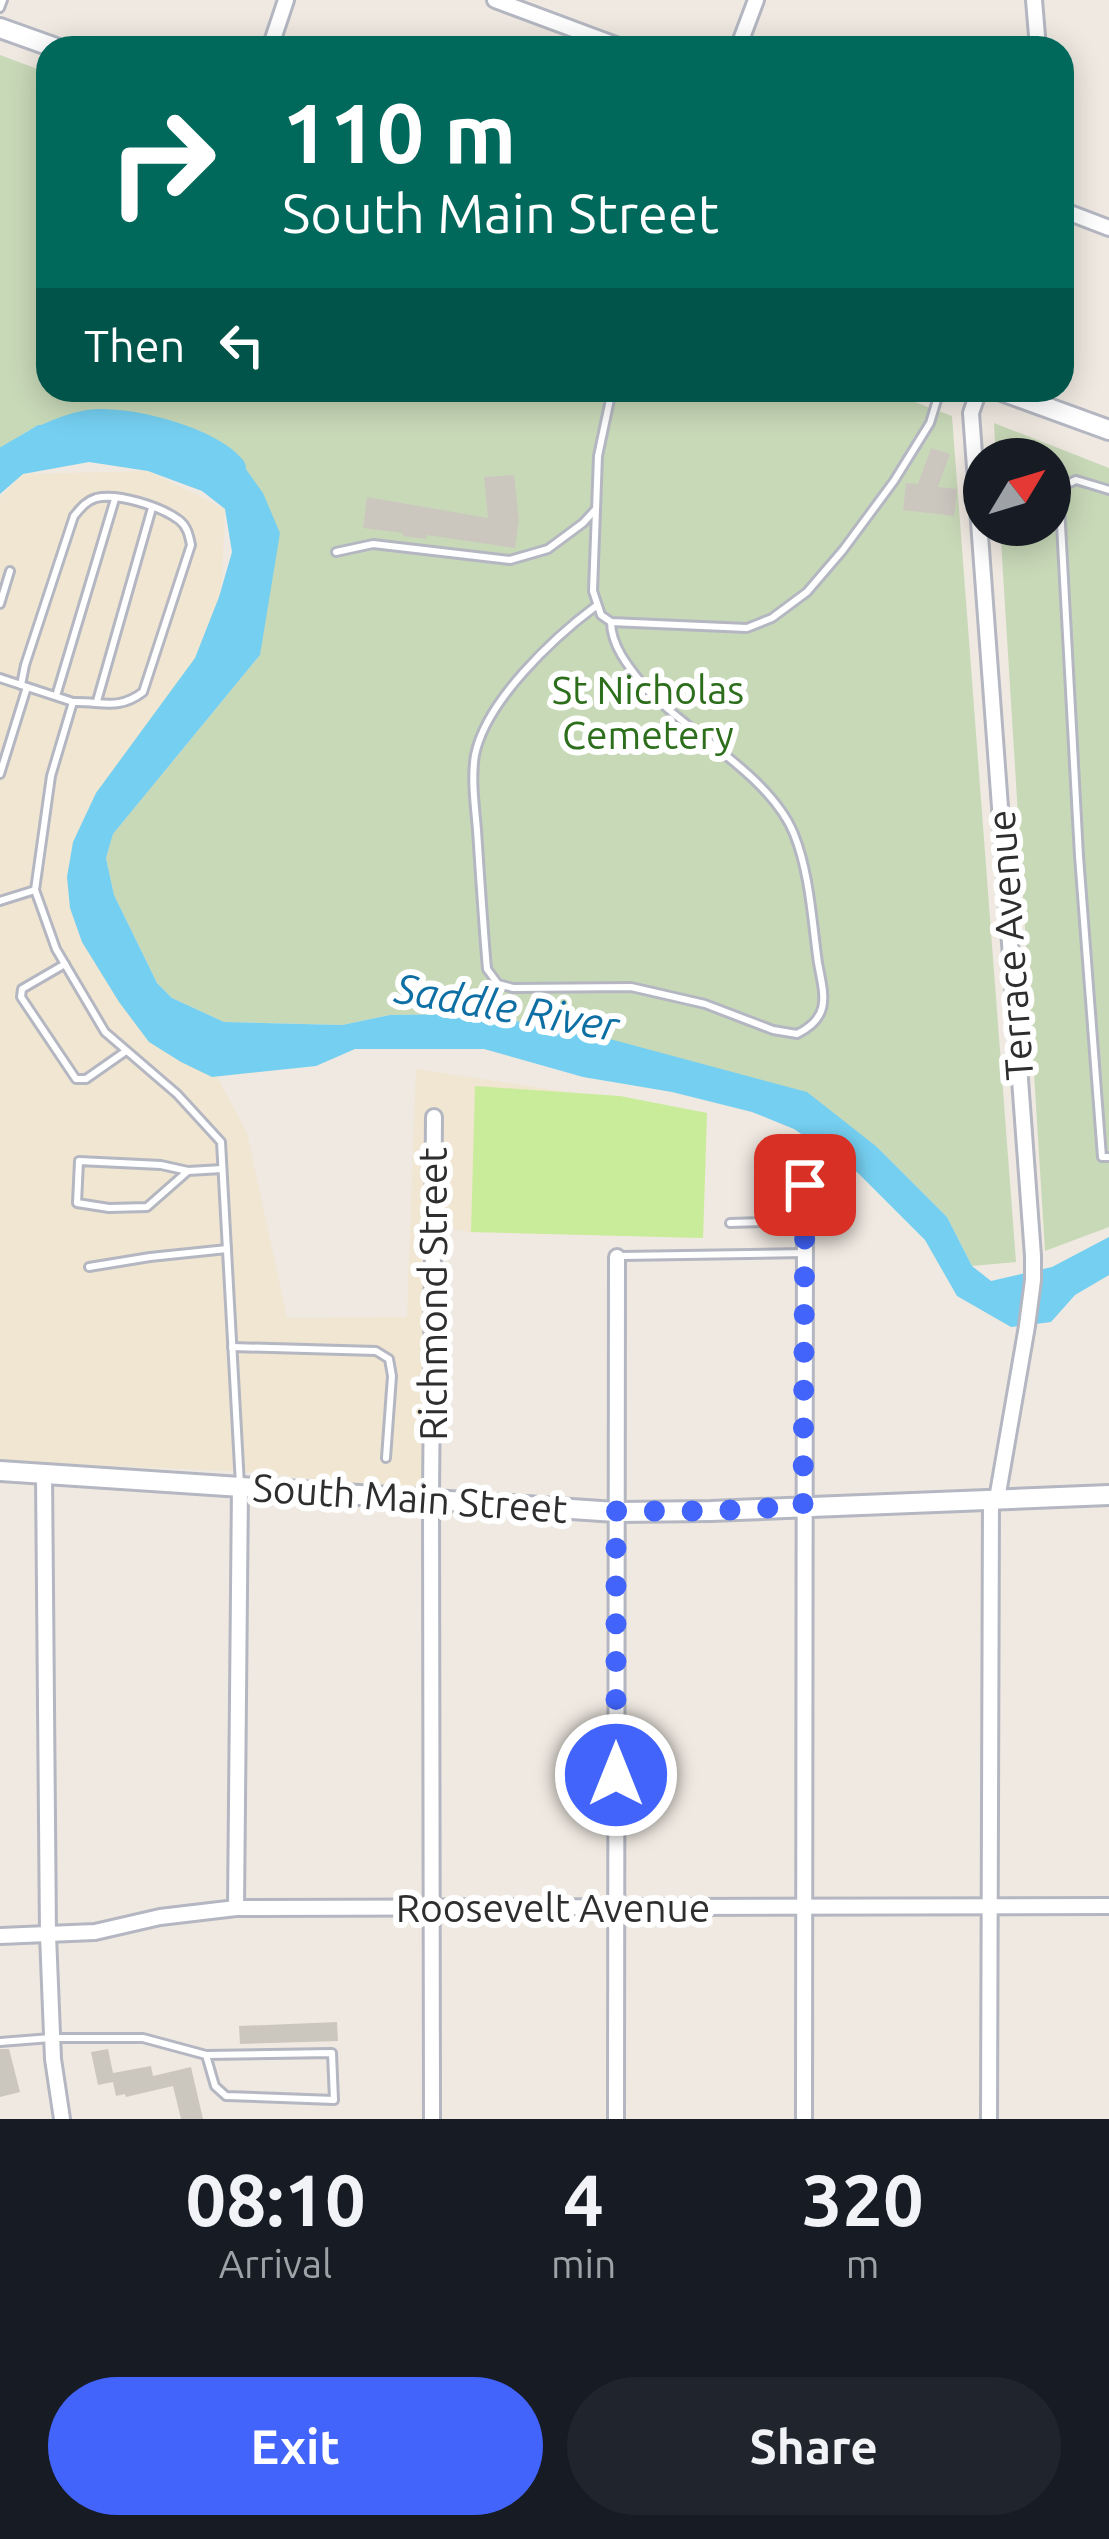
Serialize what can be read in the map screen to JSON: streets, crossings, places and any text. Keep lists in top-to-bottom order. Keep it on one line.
{"streets":{"street":["Terrace Avenue","Richmond Street","South Main Street","Roosevelt Avenue"]},"crossings":[["Terrace Avenue","South Main Street"],["Terrace Avenue","Roosevelt Avenue"],["Richmond Street","South Main Street"],["Richmond Street","Roosevelt Avenue"]],"water":["Saddle River"],"parks":["St Nicholas Cemetery"],"north":"top right","page":{"turn":["110 m","South Main Street"],"then":"Then","eta":["08:10","Arrival","4","min","320","m"],"buttons":["Exit","Share"]}}
